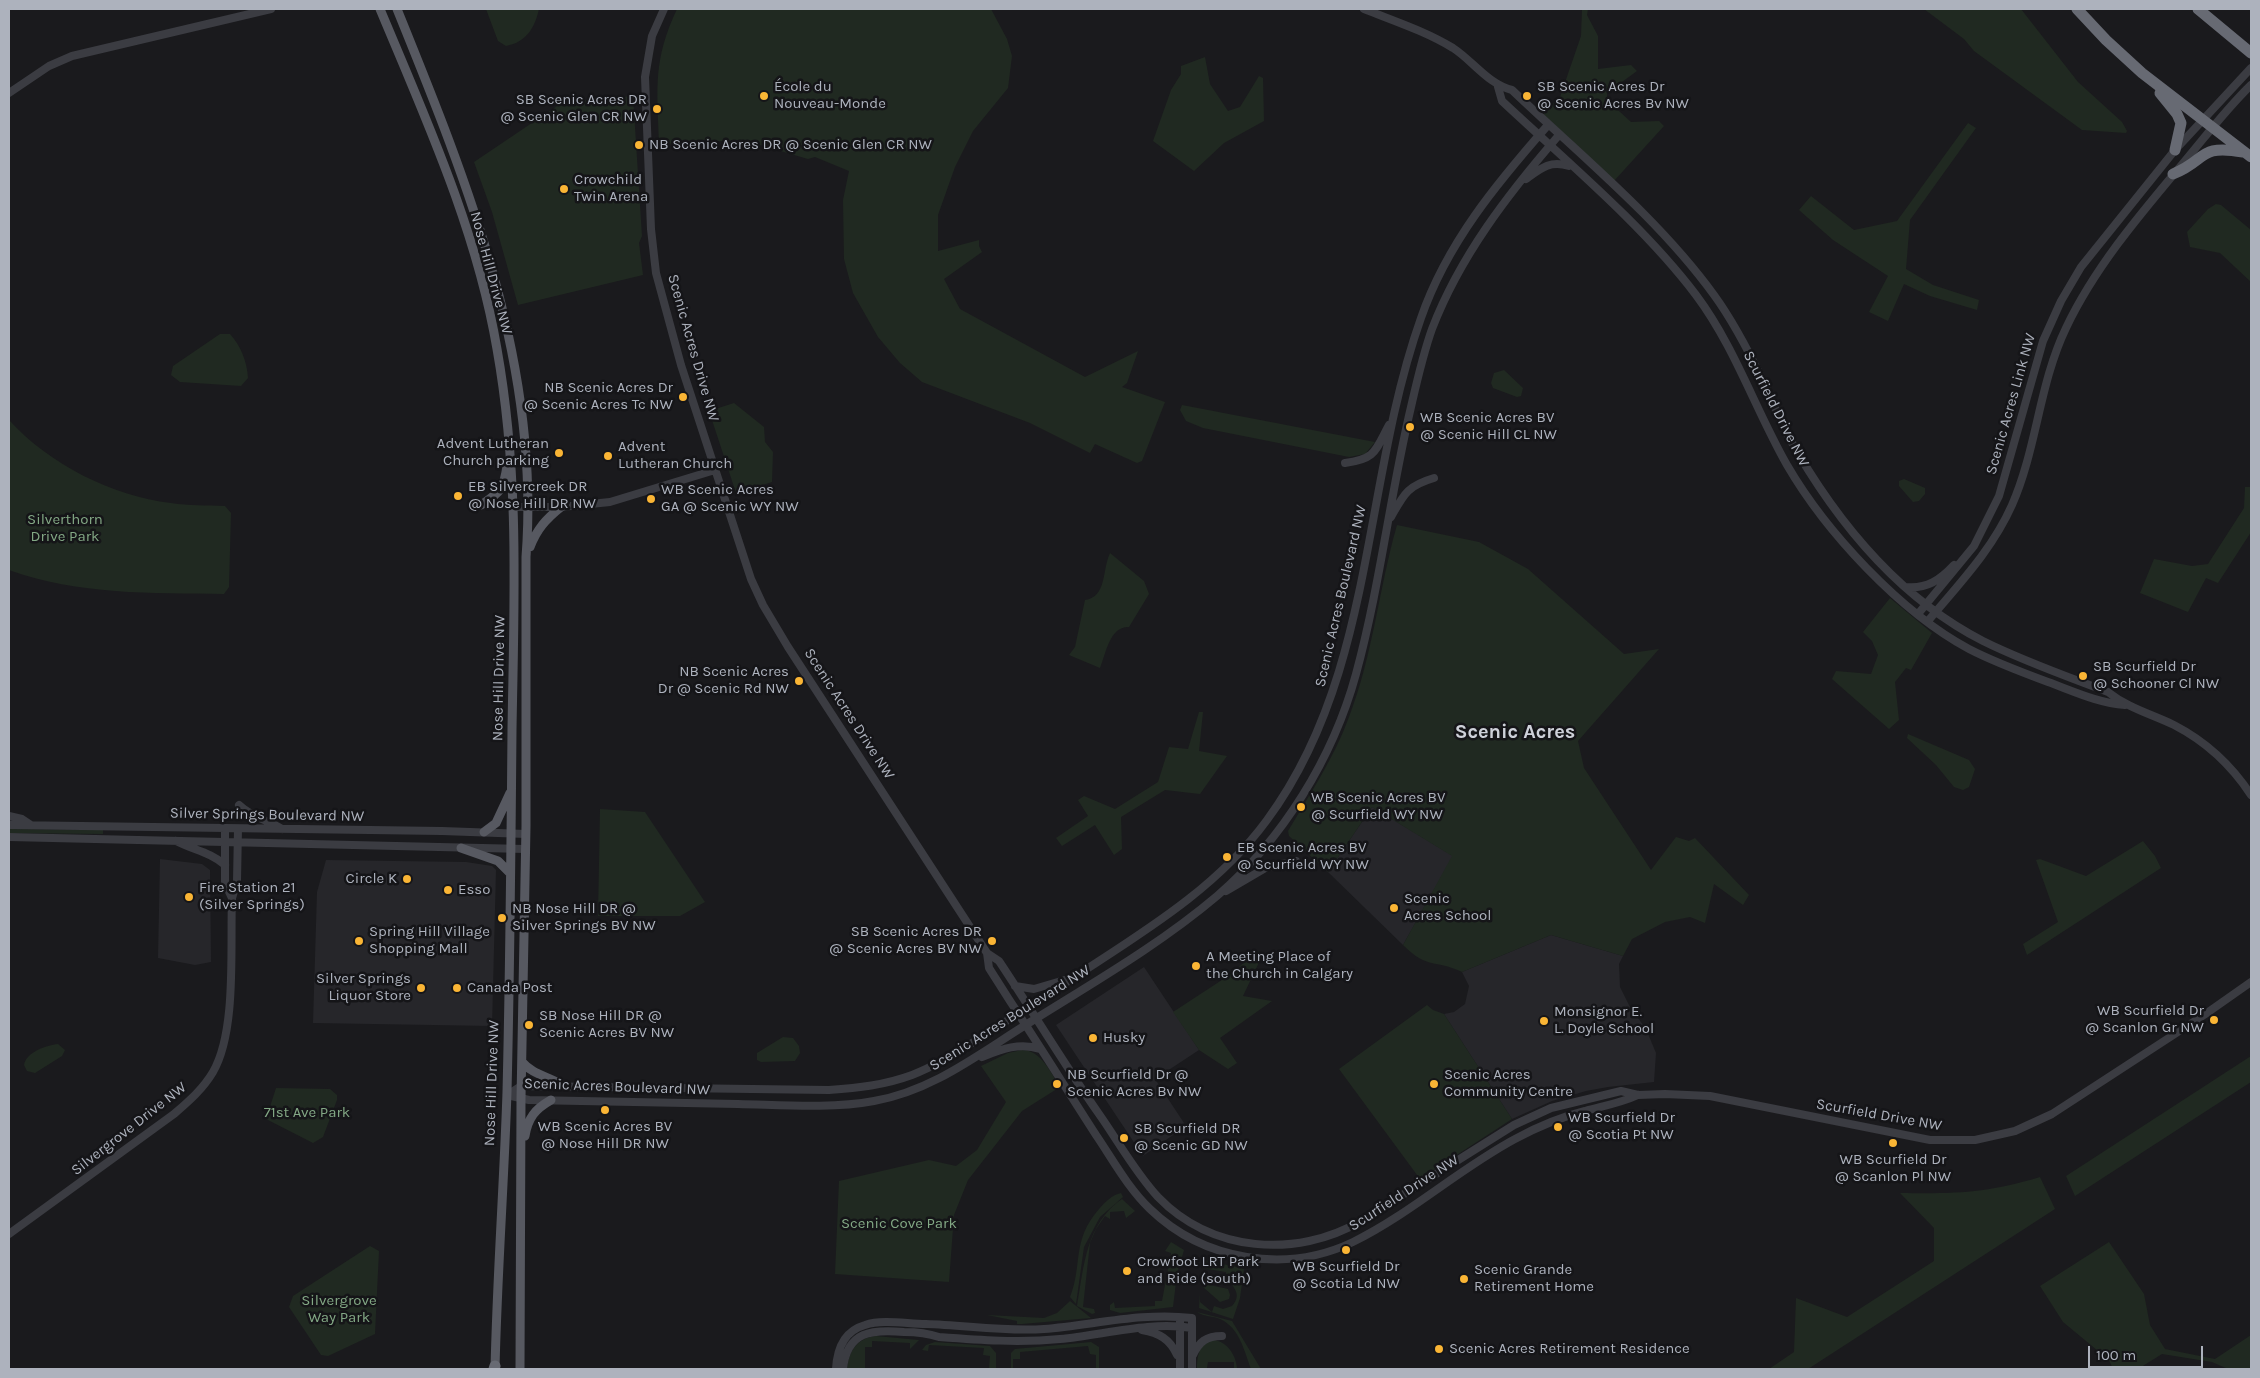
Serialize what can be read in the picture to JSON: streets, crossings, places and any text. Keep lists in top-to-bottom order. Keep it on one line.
{"streets":{"main road":["Nose Hill Drive NW"],"street":["Scenic Acres Drive NW","Scenic Acres Link NW","Scurfield Drive NW","Scenic Acres Boulevard NW","Silver Springs Boulevard NW","Silvergrove Drive NW"]},"crossings":[["Nose Hill Drive NW","Scenic Acres Boulevard NW"],["Nose Hill Drive NW","Silver Springs Boulevard NW"],["Scenic Acres Drive NW","Scurfield Drive NW"],["Scenic Acres Drive NW","Scenic Acres Boulevard NW"],["Scenic Acres Link NW","Scurfield Drive NW"],["Scurfield Drive NW","Scenic Acres Boulevard NW"],["Silver Springs Boulevard NW","Silvergrove Drive NW"]],"districts":["Scenic Acres"],"parks":["Silverthorn Drive Park","71st Ave Park","Scenic Cove Park","Silvergrove Way Park"],"places":["École du Nouveau-Monde","SB Scenic Acres Dr @ Scenic Acres Bv NW","SB Scenic Acres DR @ Scenic Glen CR NW","NB Scenic Acres DR @ Scenic Glen CR NW","Crowchild Twin Arena","NB Scenic Acres Dr @ Scenic Acres Tc NW","WB Scenic Acres BV @ Scenic Hill CL NW","Advent Lutheran Church parking","Advent Lutheran Church","EB Silvercreek DR @ Nose Hill DR NW","WB Scenic Acres GA @ Scenic WY NW","SB Scurfield Dr @ Schooner Cl NW","NB Scenic Acres Dr @ Scenic Rd NW","WB Scenic Acres BV @ Scurfield WY NW","EB Scenic Acres BV @ Scurfield WY NW","Circle K","Esso","Fire Station 21 (Silver Springs)","Scenic Acres School","NB Nose Hill DR @ Silver Springs BV NW","Spring Hill Village Shopping Mall","SB Scenic Acres DR @ Scenic Acres BV NW","A Meeting Place of the Church in Calgary","Silver Springs Liquor Store","Canada Post","WB Scurfield Dr @ Scanlon Gr NW","Monsignor E. L. Doyle School","SB Nose Hill DR @ Scenic Acres BV NW","Husky","NB Scurfield Dr @ Scenic Acres Bv NW","Scenic Acres Community Centre","WB Scenic Acres BV @ Nose Hill DR NW","WB Scurfield Dr @ Scotia Pt NW","SB Scurfield DR @ Scenic GD NW","WB Scurfield Dr @ Scanlon Pl NW","WB Scurfield Dr @ Scotia Ld NW","Crowfoot LRT Park and Ride (south)","Scenic Grande Retirement Home","Scenic Acres Retirement Residence"],"scale_bar":"100 m"}
